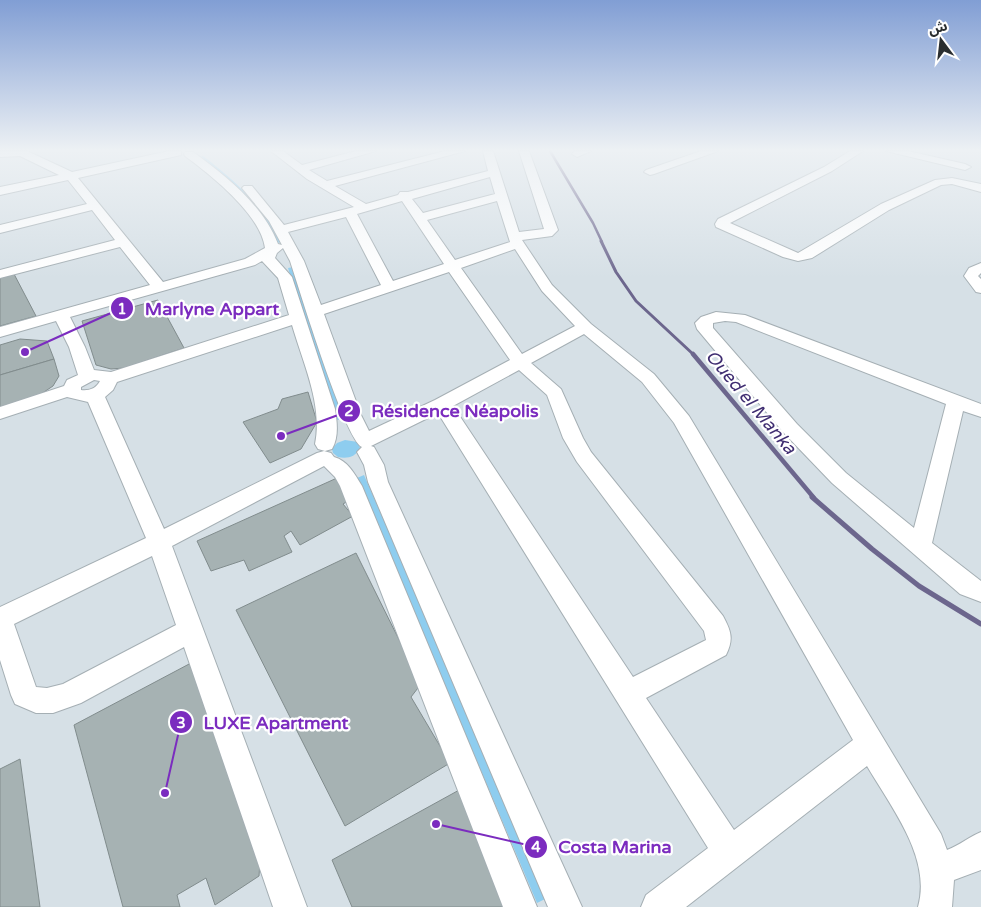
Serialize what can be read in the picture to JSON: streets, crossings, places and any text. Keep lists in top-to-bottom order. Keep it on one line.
{"water":["Oued el Manka"],"places":["Marlyne Appart","Résidence Néapolis","LUXE Apartment","Costa Marina"],"north":"top"}
